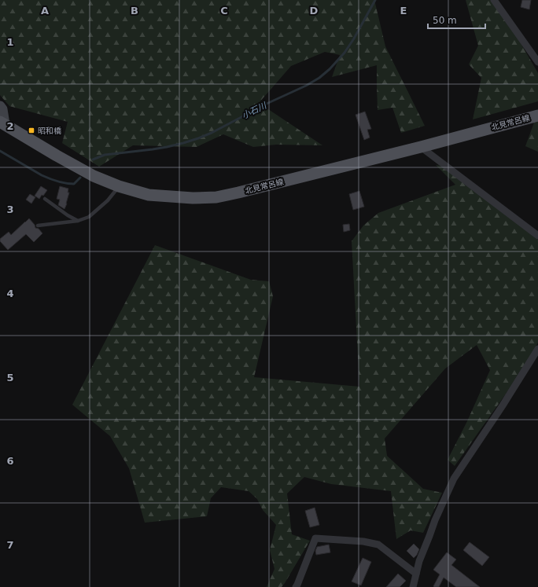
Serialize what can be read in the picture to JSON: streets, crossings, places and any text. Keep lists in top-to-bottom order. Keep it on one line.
{"streets":{"main road":["北見常呂線"]},"water":["小石川"],"places":{"transit":["昭和橋"]},"scale_bar":"50 m","grid":{"columns":["A","B","C","D","E"],"rows":["1","2","3","4","5","6","7"]}}
